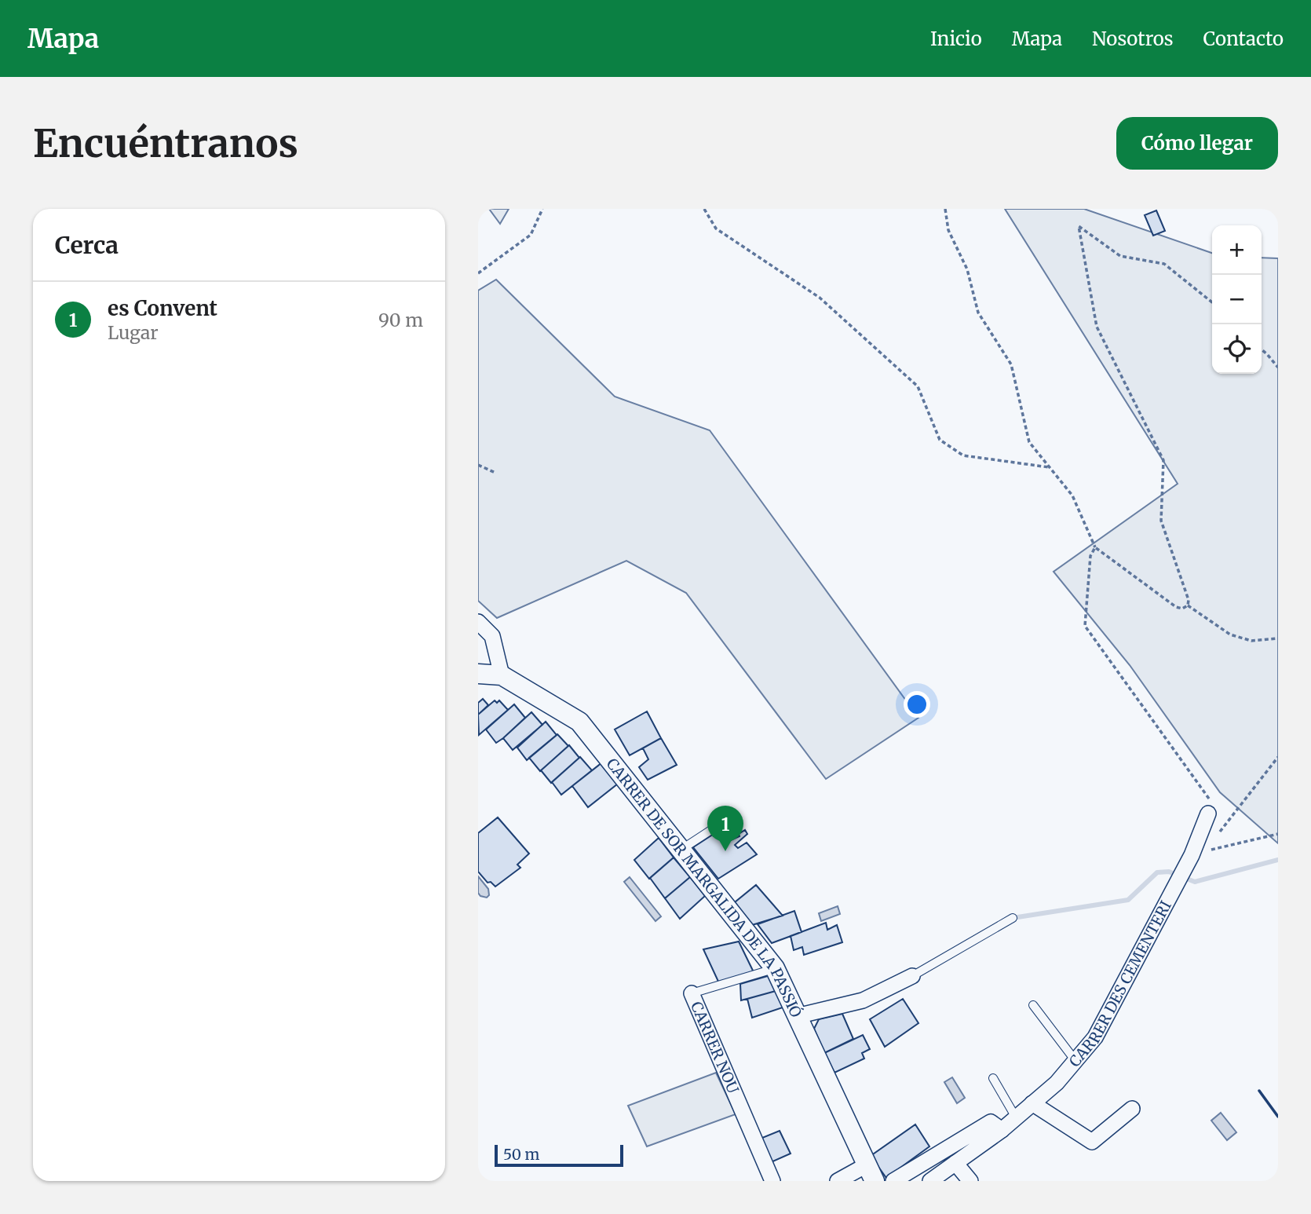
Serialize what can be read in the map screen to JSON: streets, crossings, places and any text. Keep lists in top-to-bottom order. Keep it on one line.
{"streets":{"street":["CARRER DE SOR MARGALIDA DE LA PASSIÓ","CARRER DES CEMENTERI","CARRER NOU"]},"crossings":[["CARRER DE SOR MARGALIDA DE LA PASSIÓ","CARRER NOU"]],"scale_bar":"50 m","page":{"header":"Mapa","nav":["Inicio","Mapa","Nosotros","Contacto"],"buttons":"Cómo llegar","title":"Encuéntranos","heading":"Cerca","map_buttons":["+","−"],"list":[{"mark":"1","name":"es Convent","note":"Lugar","value":"90 m"}],"pins":"1","scale":"50 m"}}
